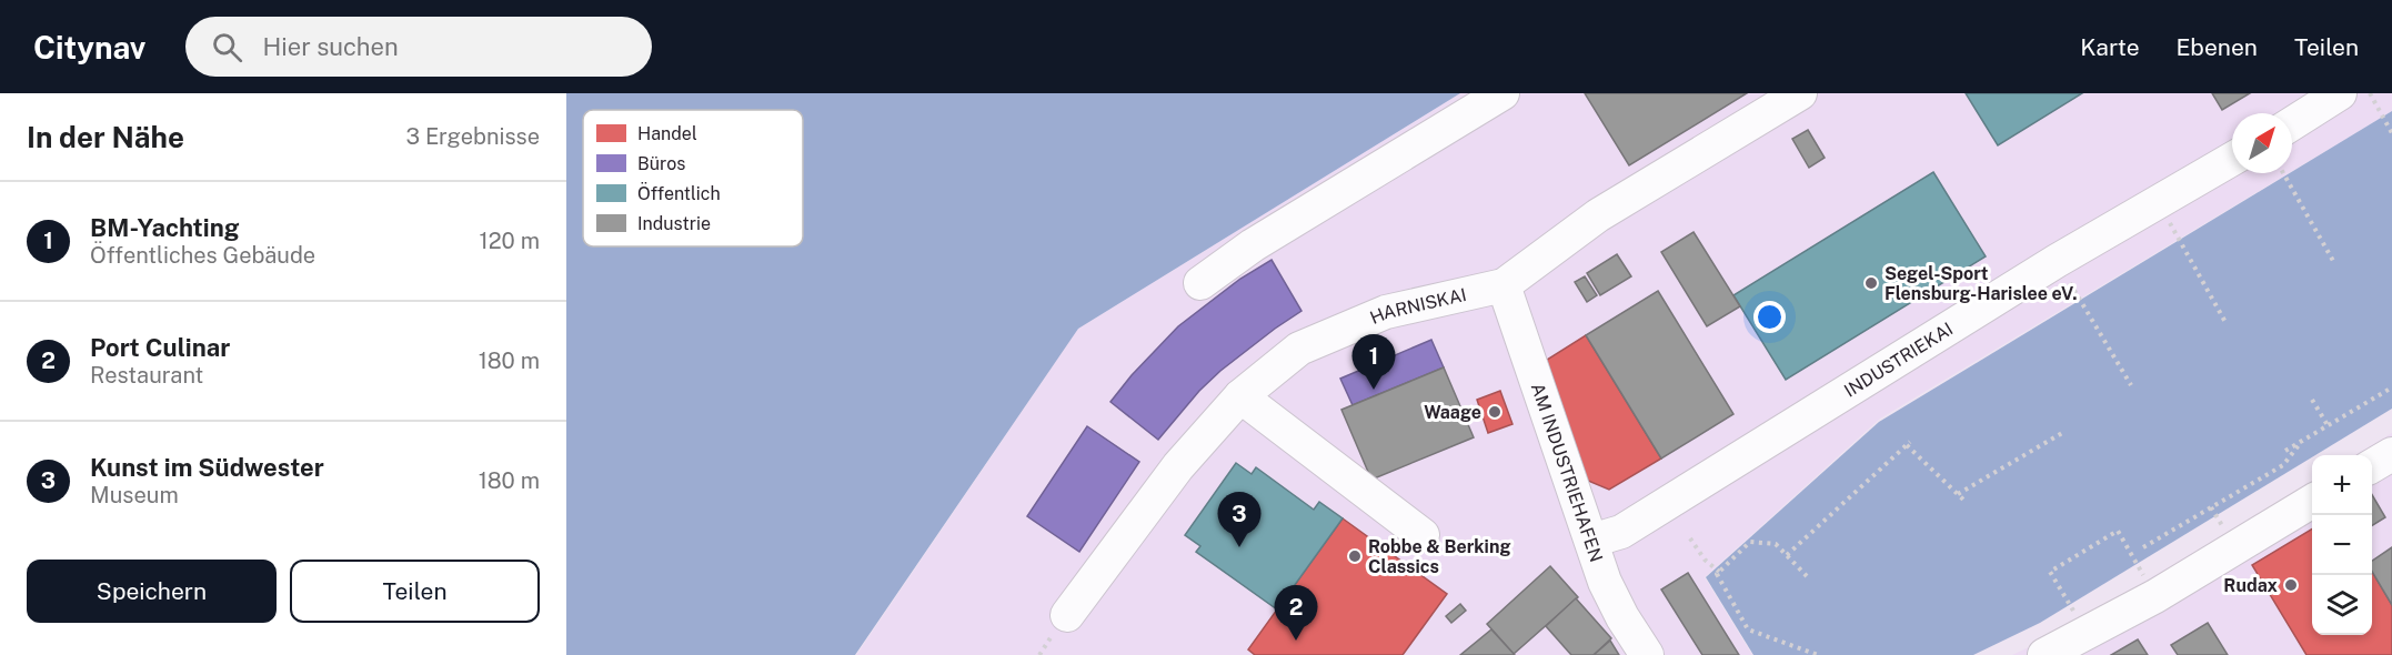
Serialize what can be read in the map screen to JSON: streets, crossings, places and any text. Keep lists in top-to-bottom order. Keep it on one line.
{"streets":{"lane":["HARNISKAI","INDUSTRIEKAI","AM INDUSTRIEHAFEN"]},"crossings":[["HARNISKAI","AM INDUSTRIEHAFEN"],["INDUSTRIEKAI","AM INDUSTRIEHAFEN"]],"places":["Segel-Sport Flensburg-Harislee eV.","Waage","Robbe & Berking Classics","Rudax"],"legend":["Handel","Büros","Öffentlich","Industrie"],"north":"top right","page":{"header":"Citynav","search":"Hier suchen","nav":["Karte","Ebenen","Teilen"],"heading":["In der Nähe","3 Ergebnisse"],"list":[{"mark":"1","name":"BM-Yachting","note":"Öffentliches Gebäude","value":"120 m"},{"mark":"2","name":"Port Culinar","note":"Restaurant","value":"180 m"},{"mark":"3","name":"Kunst im Südwester","note":"Museum","value":"180 m"}],"pins":["1","3","2"],"map_buttons":["+","−"],"buttons":["Speichern","Teilen"]}}
